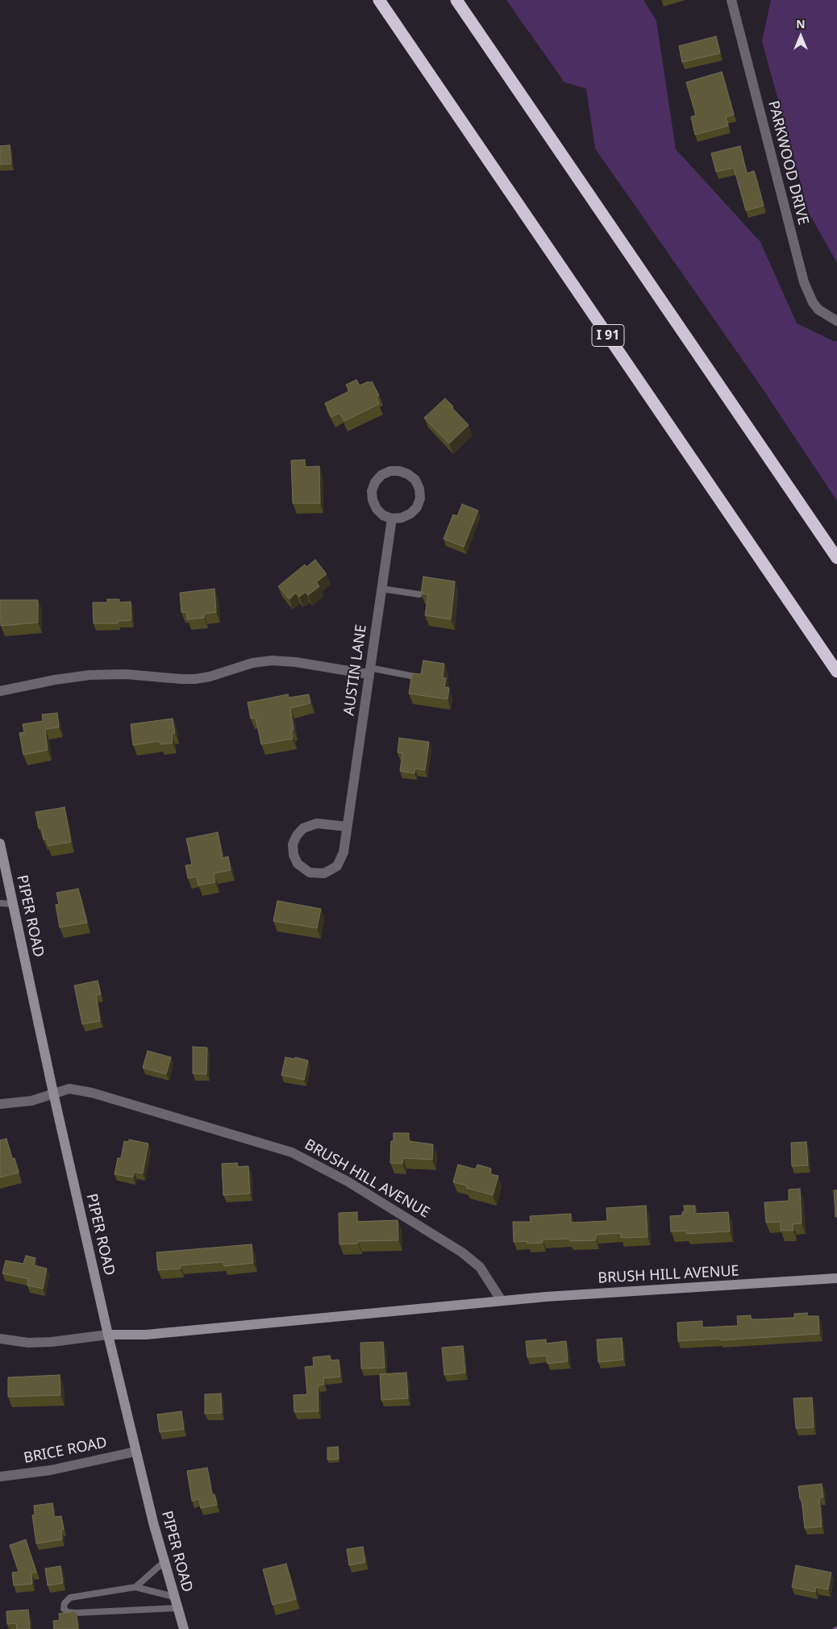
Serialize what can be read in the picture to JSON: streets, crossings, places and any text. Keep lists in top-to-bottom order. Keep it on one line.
{"streets":{"highway":["I 91"],"street":["PARKWOOD DRIVE","AUSTIN LANE","PIPER ROAD","BRUSH HILL AVENUE","BRICE ROAD"]},"crossings":[["PIPER ROAD","BRUSH HILL AVENUE"],["PIPER ROAD","BRICE ROAD"]],"north":"top"}
